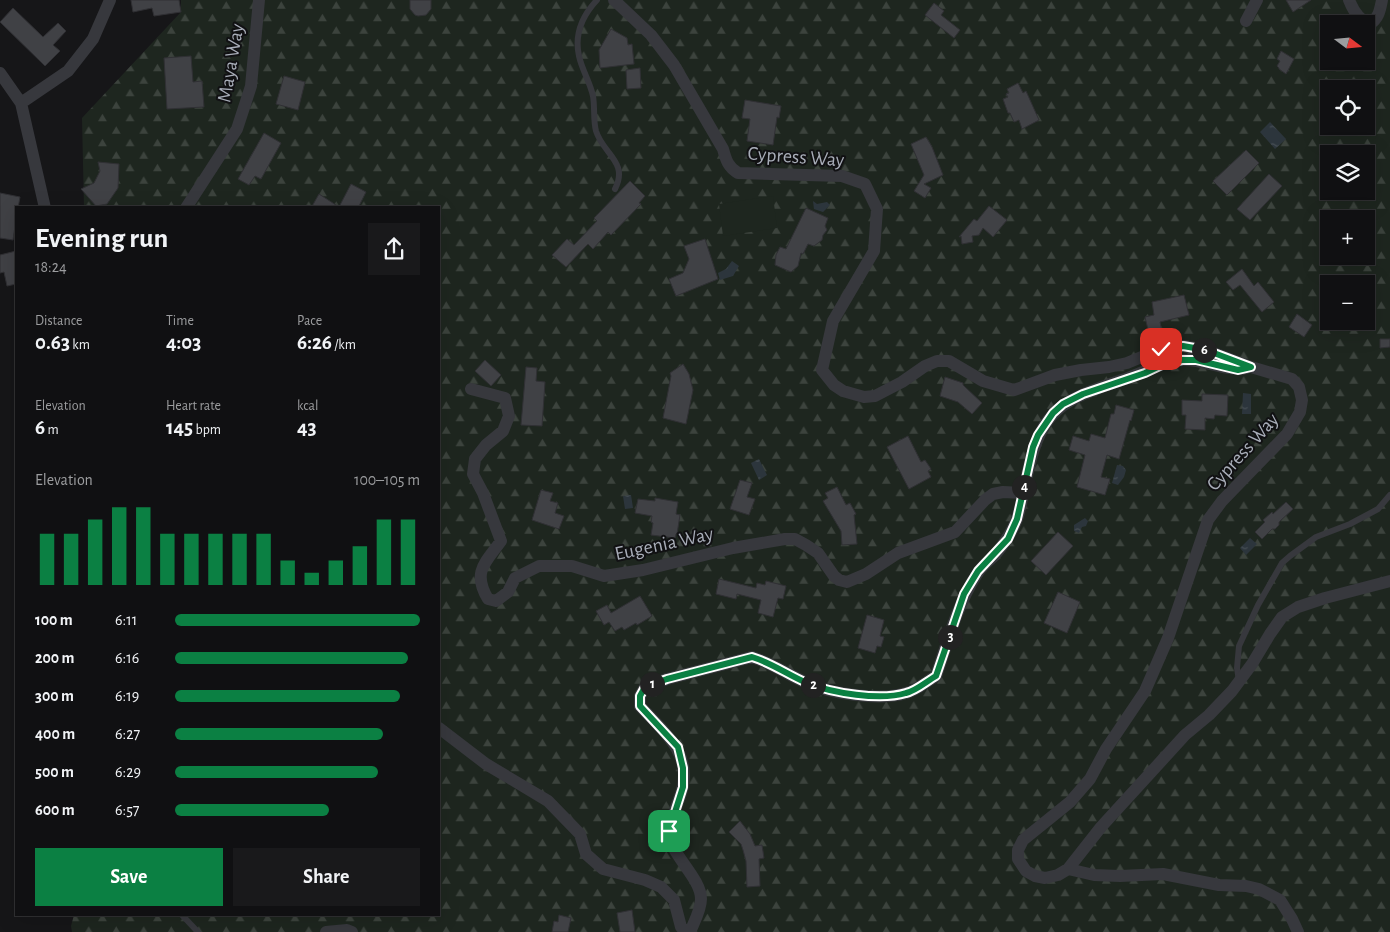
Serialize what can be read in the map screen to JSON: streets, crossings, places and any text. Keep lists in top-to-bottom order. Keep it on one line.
{"streets":{"street":["Maya Way","Cypress Way","Eugenia Way"]},"north":"right","page":{"map_buttons":["+","−"],"heading":["Evening run","18:24"],"stats":[["Distance","0.63 km"],["Time","4:03"],["Pace","6:26 /km"],["Elevation","6 m"],["Heart rate","145 bpm"],["kcal","43"]],"pins":["6","4","3","1","2"],"chart":["Elevation","100–105 m"],"list":[{"name":"100 m","note":"6:11"},{"name":"200 m","note":"6:16"},{"name":"300 m","note":"6:19"},{"name":"400 m","note":"6:27"},{"name":"500 m","note":"6:29"},{"name":"600 m","note":"6:57"}],"buttons":["Save","Share"]}}
